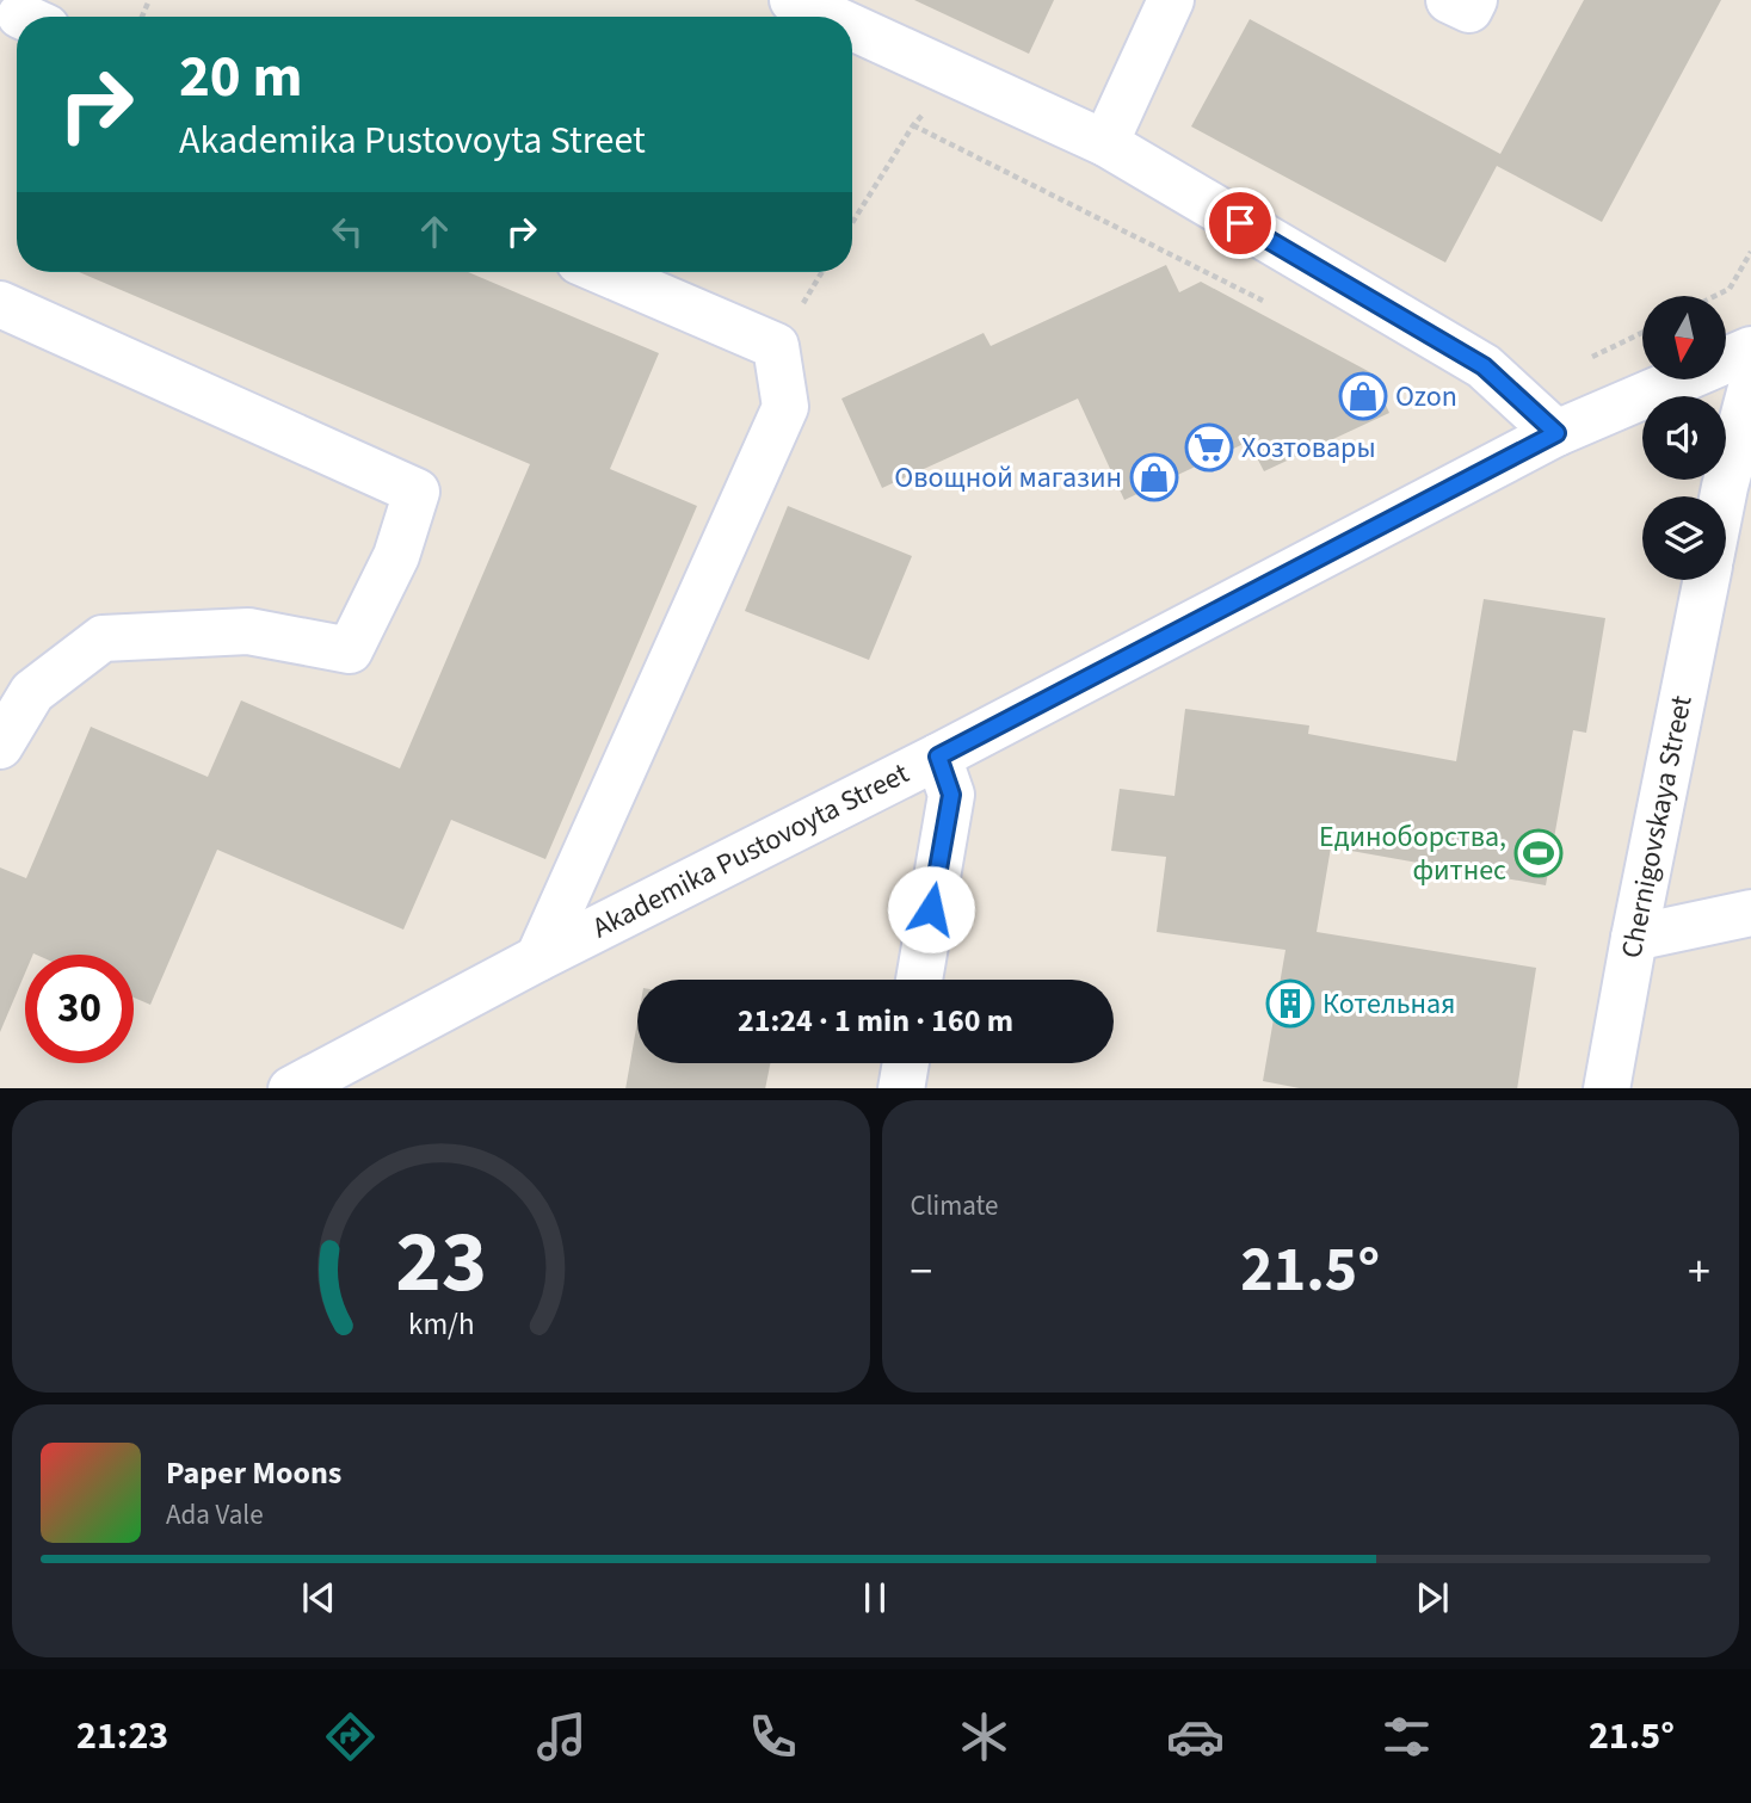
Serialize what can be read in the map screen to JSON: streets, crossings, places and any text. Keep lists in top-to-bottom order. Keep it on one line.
{"streets":{"street":["Chernigovskaya Street","Akademika Pustovoyta Street"]},"places":{"shop":["Ozon","Овощной магазин"],"supermarket":["Хозтовары"],"sports":["Единоборства, фитнес"],"building":["Котельная"]},"north":"bottom","page":{"turn":["20 m","Akademika Pustovoyta Street"],"limit":"30","trip":"21:24 · 1 min · 160 m","tile":"Climate","heat":["−","21.5°","+"],"song":["Paper Moons","Ada Vale"],"tabs":["21:23","21.5°"],"gauge":["23","km/h"]}}
